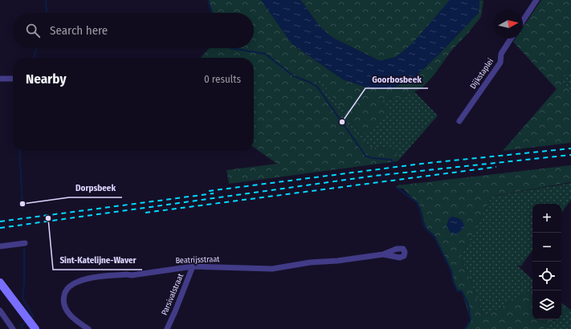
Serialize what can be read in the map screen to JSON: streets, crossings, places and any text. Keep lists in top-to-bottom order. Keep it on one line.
{"streets":{"street":["Dijkstaplei","Beatrijsstraat","Parsivalstraat"]},"crossings":[["Beatrijsstraat","Parsivalstraat"]],"places":["Goorbosbeek","Dorpsbeek","Sint-Katelijne-Waver"],"north":"right","page":{"search":"Search here","heading":["Nearby","0 results"],"map_buttons":["+","−"]}}
